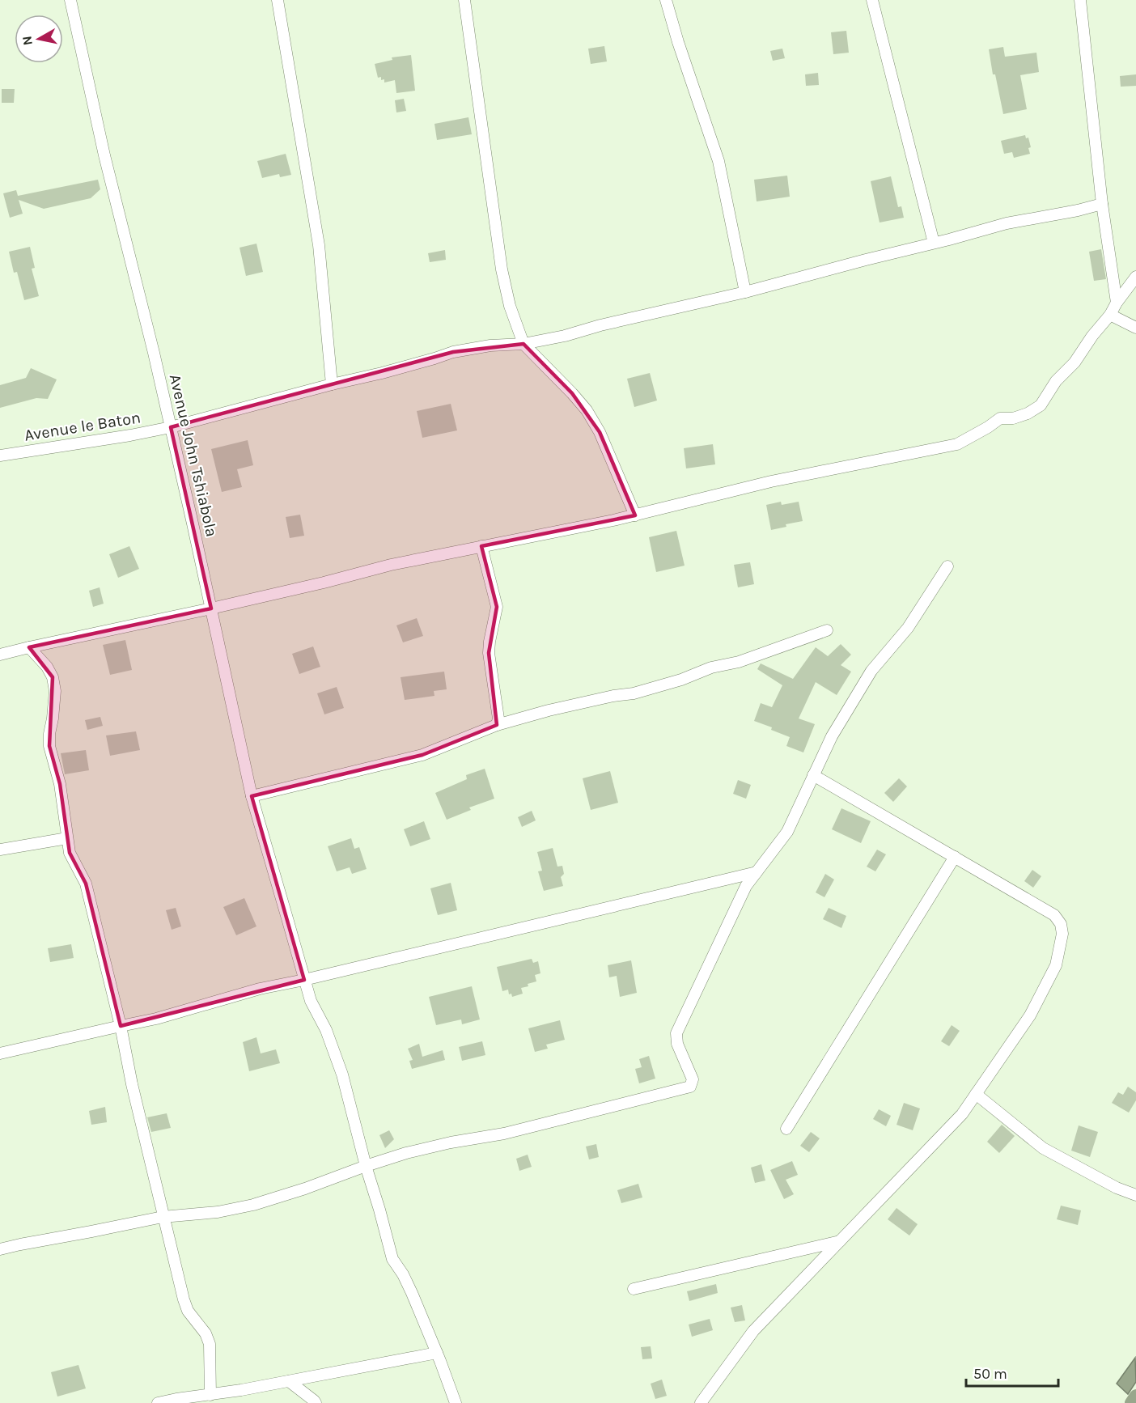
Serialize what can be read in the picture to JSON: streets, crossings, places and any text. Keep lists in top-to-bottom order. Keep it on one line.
{"streets":{"street":["Avenue le Baton","Avenue John Tshiabola"]},"crossings":[["Avenue le Baton","Avenue John Tshiabola"]],"scale_bar":"50 m","north":"left"}
